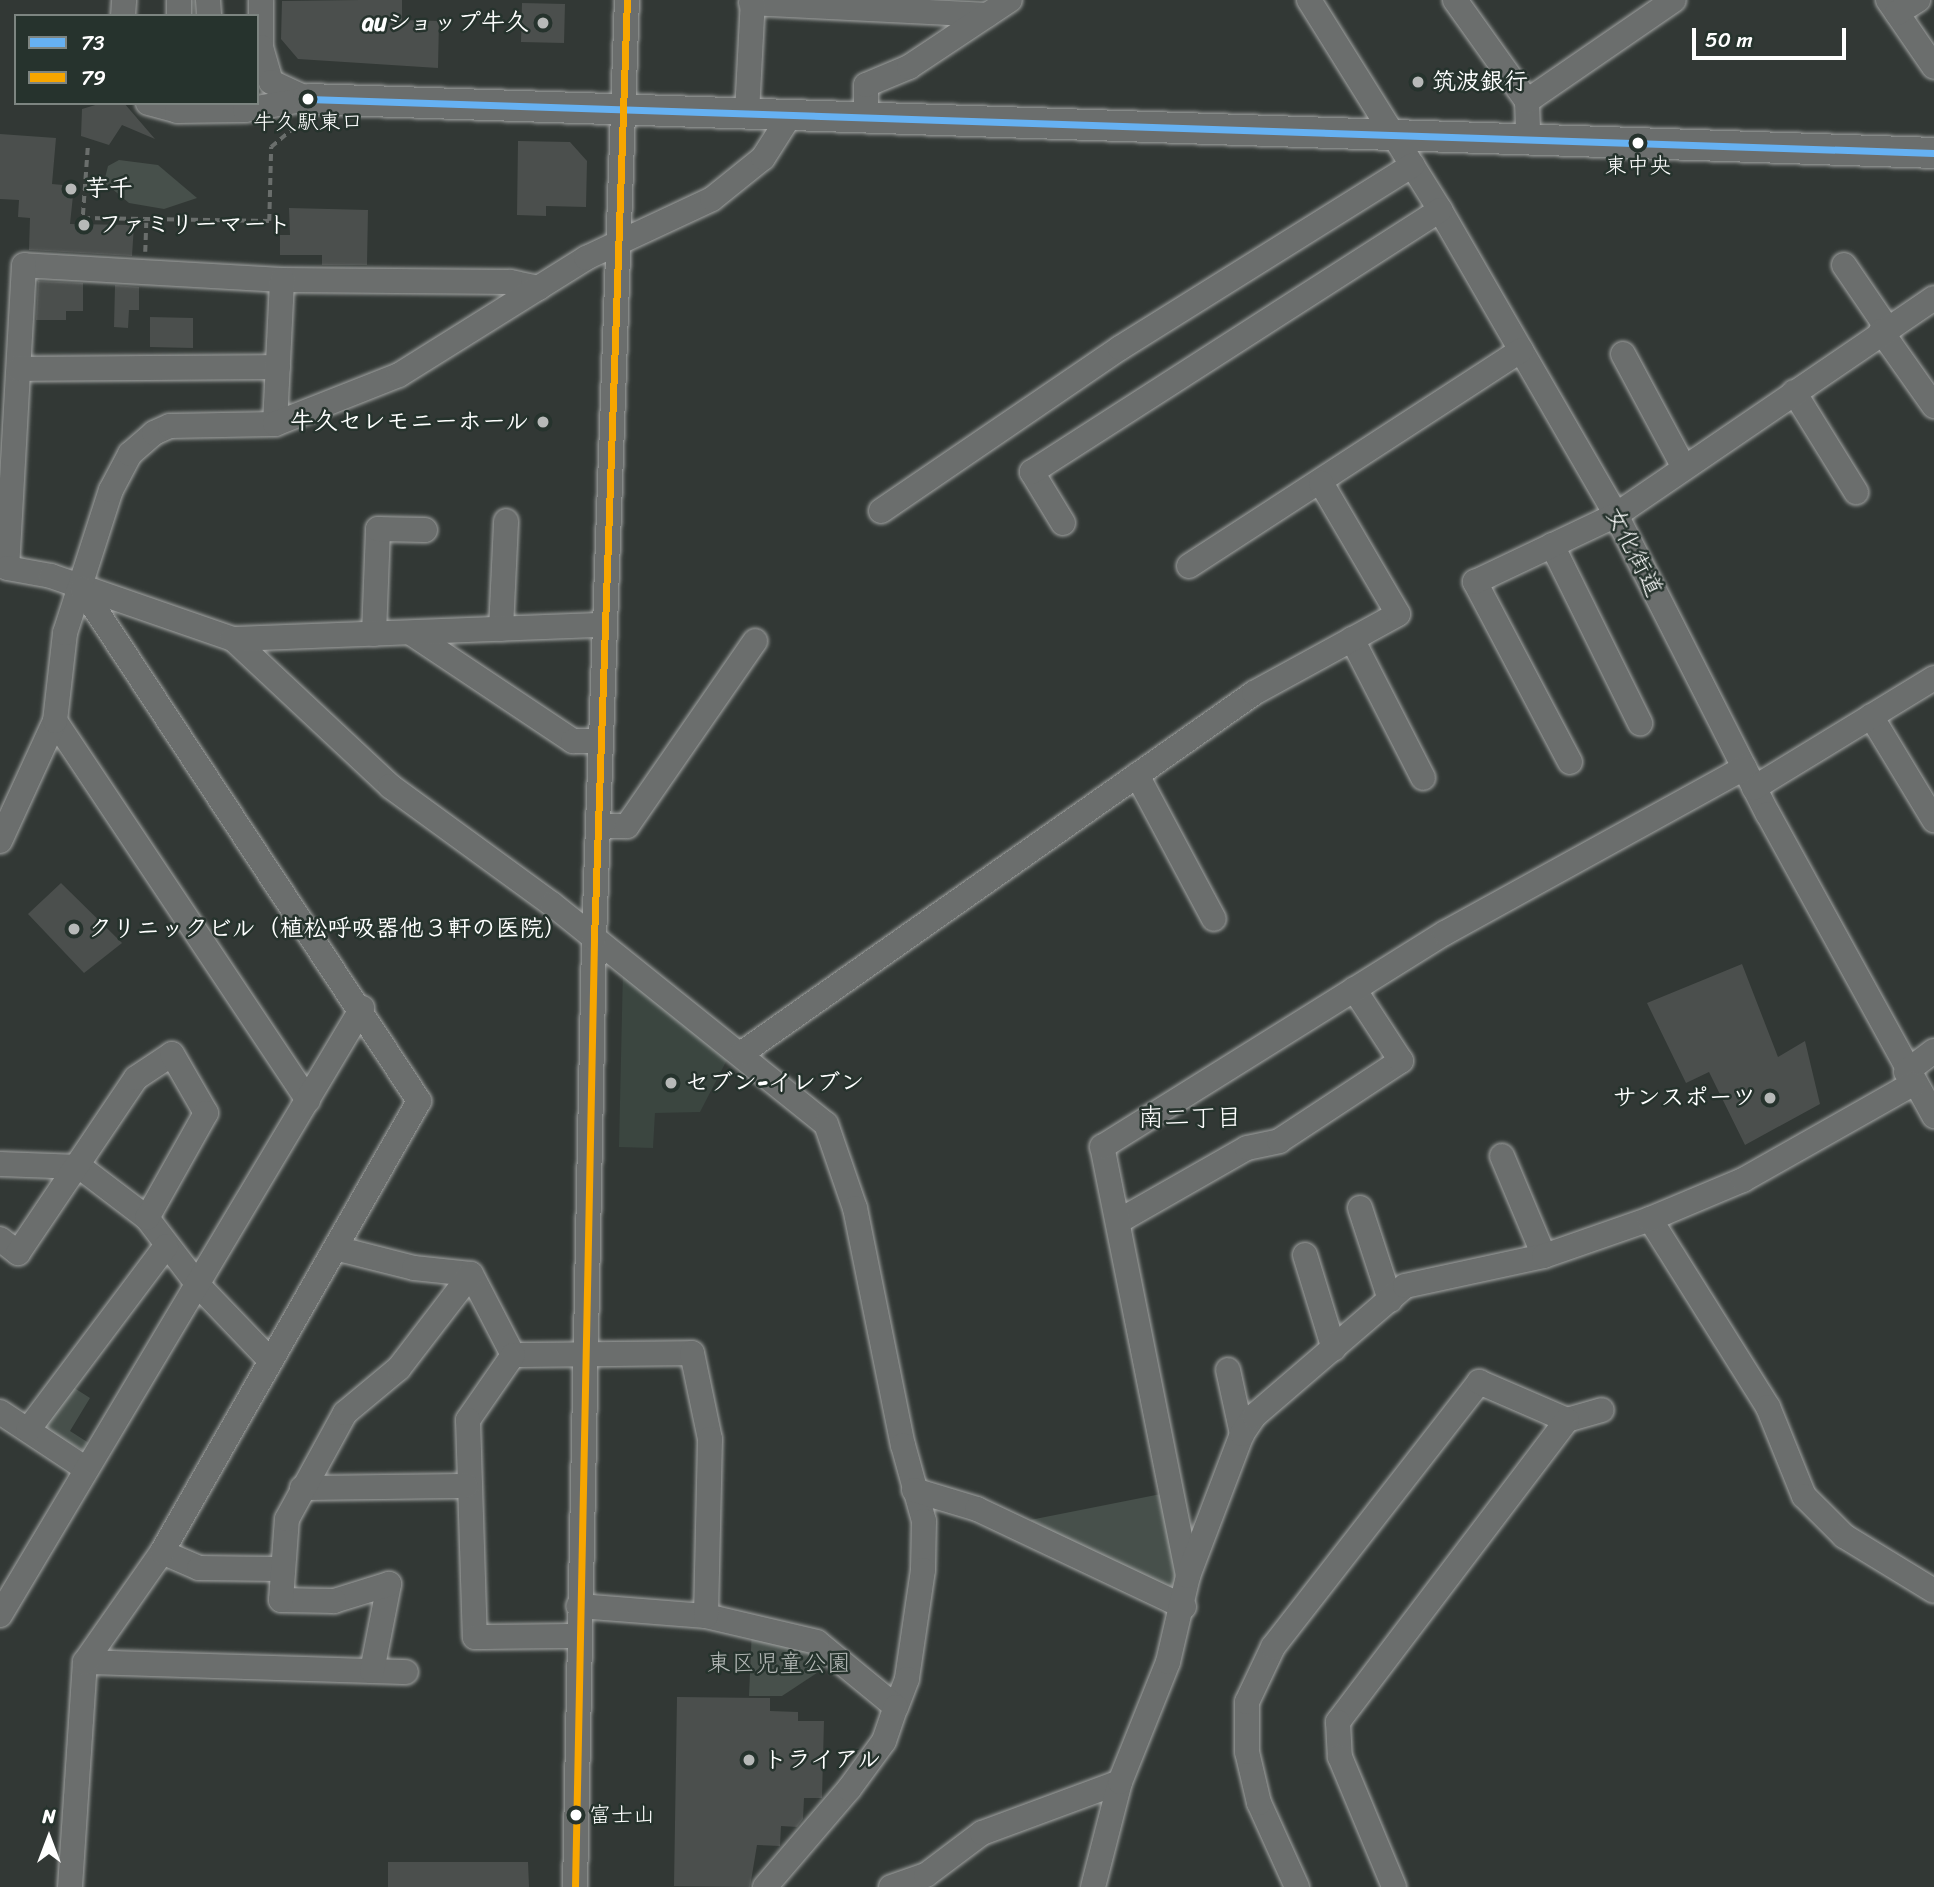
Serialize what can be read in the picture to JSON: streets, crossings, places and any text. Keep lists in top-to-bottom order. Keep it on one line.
{"streets":{"street":["女化街道"]},"districts":["南二丁目"],"parks":["東区児童公園"],"places":["auショップ牛久","筑波銀行","牛久駅東口","東中央","芋千","ファミリーマート","牛久セレモニーホール","クリニックビル（植松呼吸器他３軒の医院）","セブン-イレブン","サンスポーツ","トライアル","富士山"],"lines":["transit line 79","transit line 73"],"legend":["73","79"],"scale_bar":"50 m","north":"top"}
